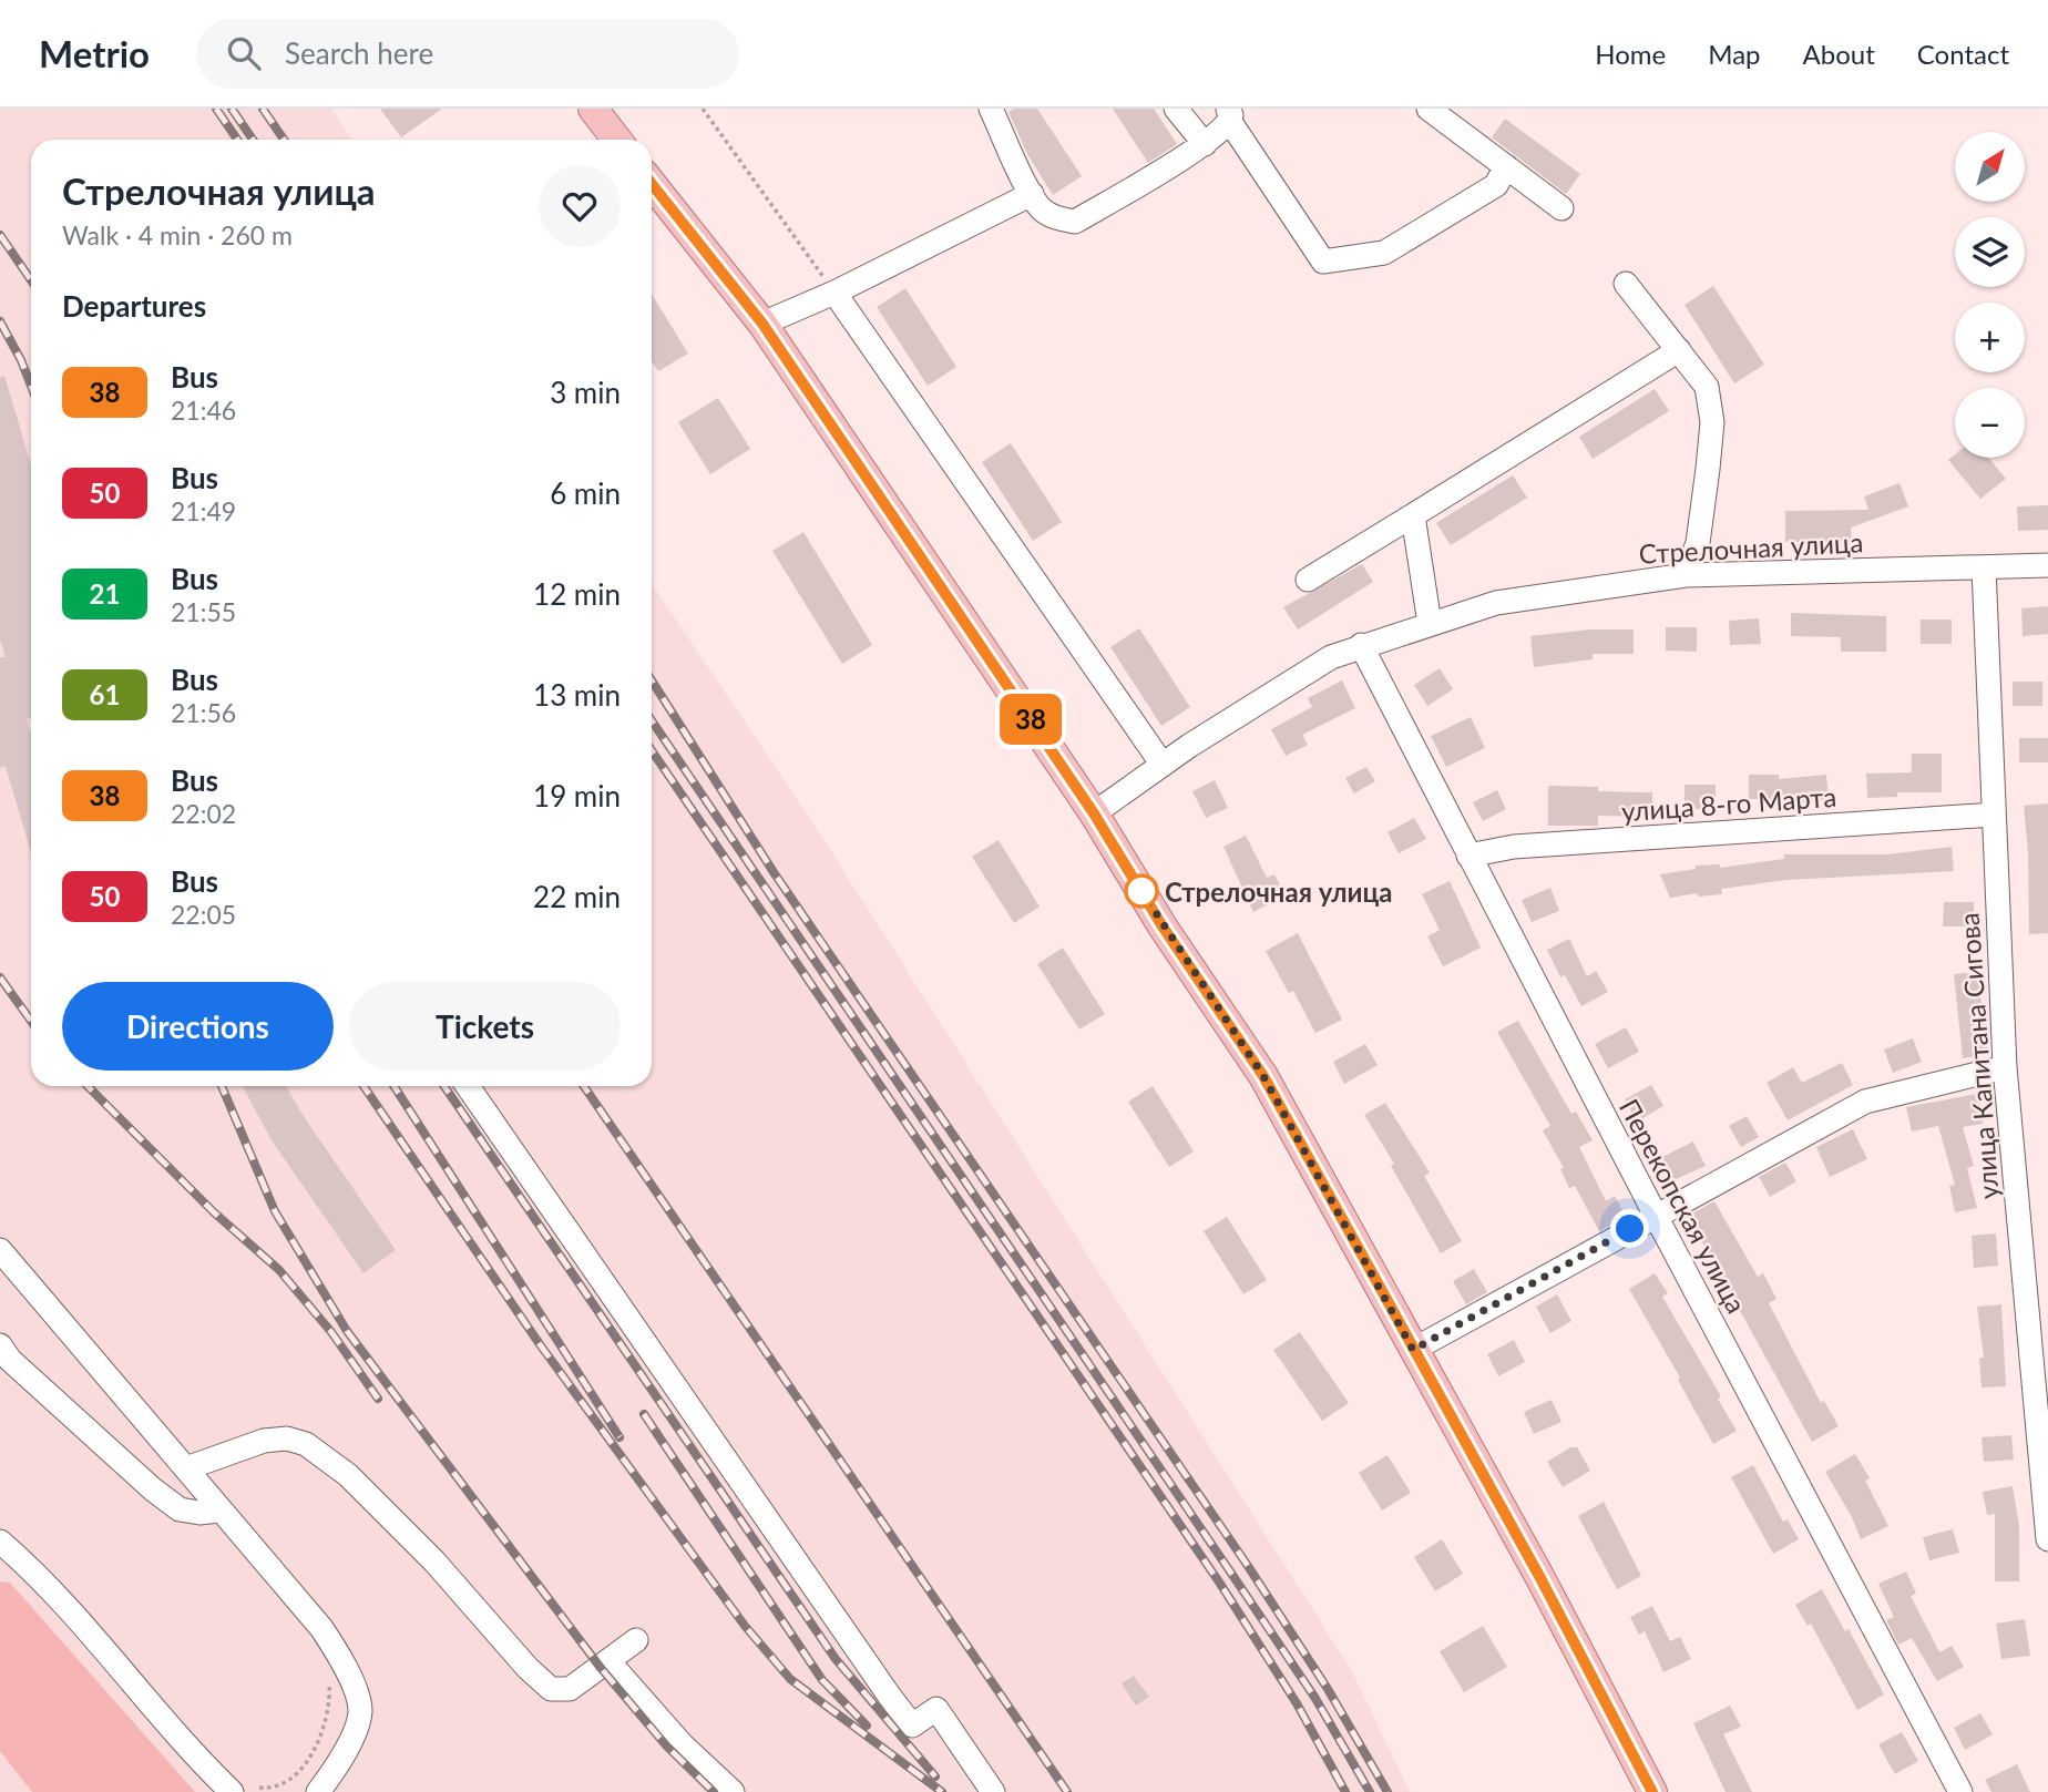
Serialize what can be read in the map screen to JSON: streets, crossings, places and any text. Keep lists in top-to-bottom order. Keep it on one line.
{"streets":{"street":["Стрелочная улица","улица 8-го Марта","улица Капитана Сигова","Перекопская улица"]},"crossings":[["Стрелочная улица","улица Капитана Сигова"],["Стрелочная улица","Перекопская улица"],["улица 8-го Марта","улица Капитана Сигова"],["улица 8-го Марта","Перекопская улица"]],"places":["Стрелочная улица"],"lines":["bus line 38"],"north":"top right","page":{"header":"Metrio","search":"Search here","nav":["Home","Map","About","Contact"],"on_map":"38","map_buttons":["+","−"],"heading":[["Стрелочная улица","Walk · 4 min · 260 m"],"Departures"],"list":[{"mark":"38","name":"Bus","note":"21:46","value":"3 min"},{"mark":"50","name":"Bus","note":"21:49","value":"6 min"},{"mark":"21","name":"Bus","note":"21:55","value":"12 min"},{"mark":"61","name":"Bus","note":"21:56","value":"13 min"},{"mark":"38","name":"Bus","note":"22:02","value":"19 min"},{"mark":"50","name":"Bus","note":"22:05","value":"22 min"}],"buttons":["Directions","Tickets"]}}
